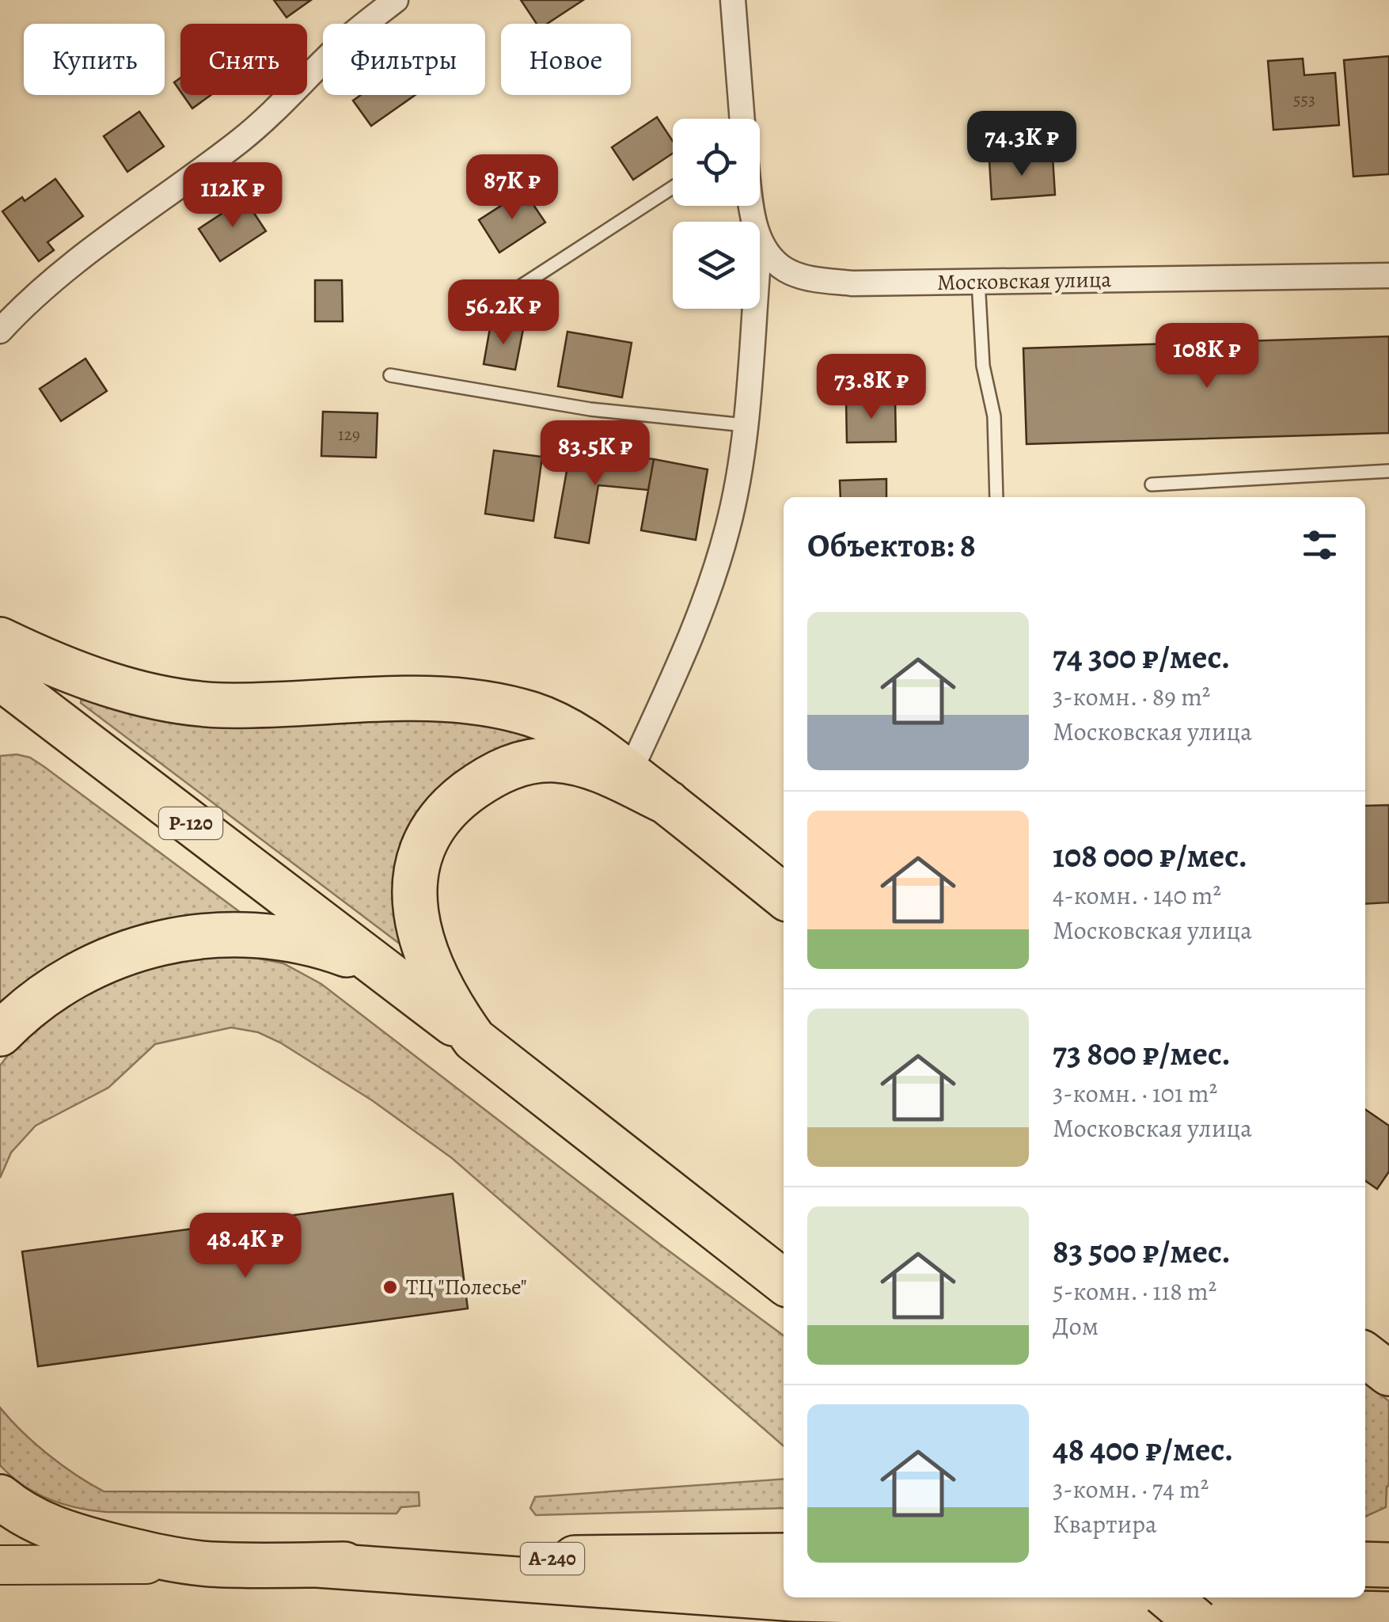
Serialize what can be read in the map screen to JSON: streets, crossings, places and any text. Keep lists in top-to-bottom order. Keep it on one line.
{"streets":{"highway":["Р-120","А-240"],"street":["Московская улица"]},"places":["ТЦ \"Полесье\""],"house_numbers":["553","129"],"page":{"chip":["Купить","Снять","Фильтры","Новое"],"price":["74.3K ₽","87K ₽","112K ₽","56.2K ₽","108K ₽","73.8K ₽","83.5K ₽","48.4K ₽"],"heading":"Объектов: 8","list":[{"name":"74 300 ₽/мес.","note":"3-комн. · 89 m² · Московская улица"},{"name":"108 000 ₽/мес.","note":"4-комн. · 140 m² · Московская улица"},{"name":"73 800 ₽/мес.","note":"3-комн. · 101 m² · Московская улица"},{"name":"83 500 ₽/мес.","note":"5-комн. · 118 m² · Дом"},{"name":"48 400 ₽/мес.","note":"3-комн. · 74 m² · Квартира"}]}}
